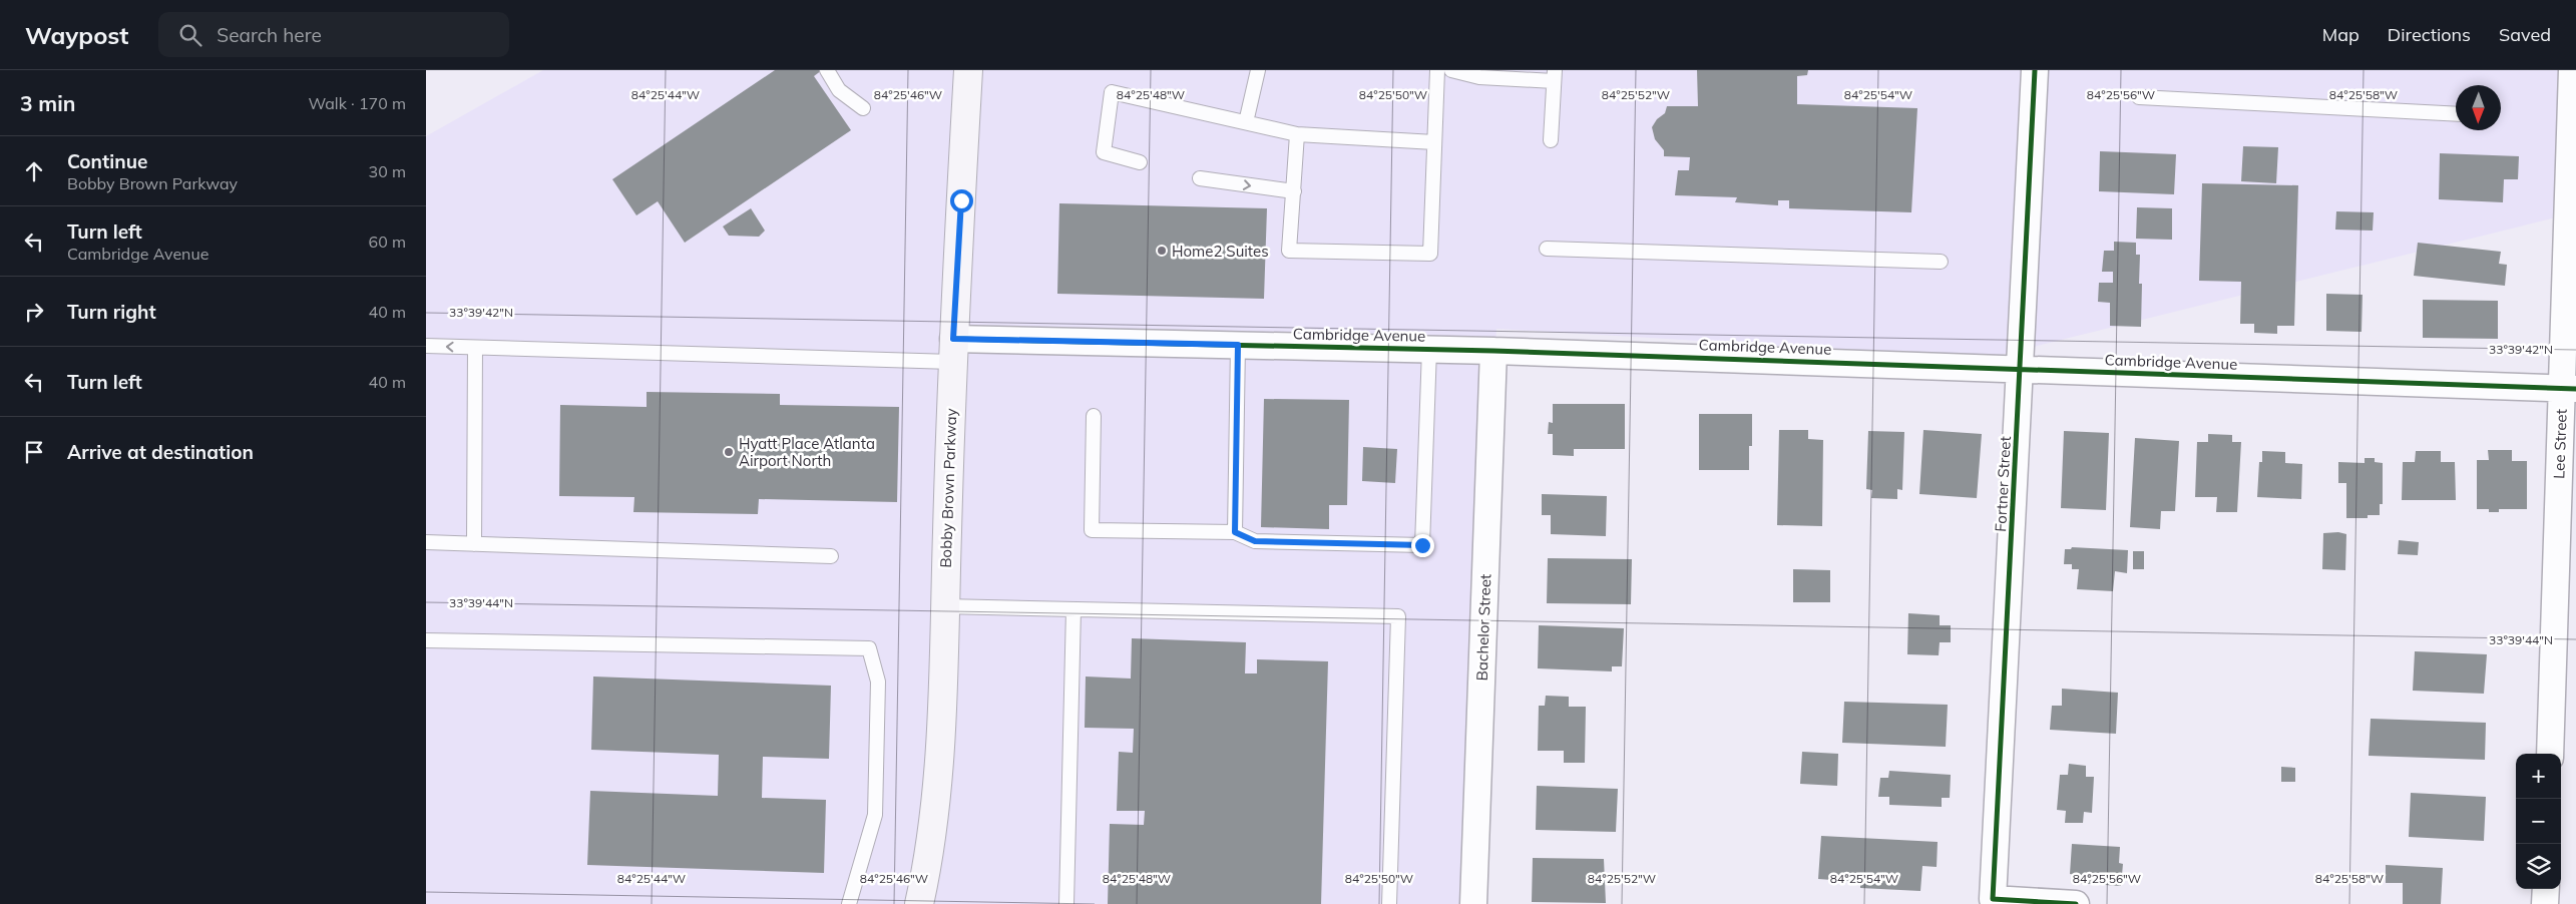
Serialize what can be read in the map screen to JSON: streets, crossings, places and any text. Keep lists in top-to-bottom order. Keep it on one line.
{"streets":{"main road":["Bobby Brown Parkway"],"street":["Cambridge Avenue","Lee Street","Fortner Street","Bachelor Street"]},"crossings":[["Cambridge Avenue","Lee Street"],["Cambridge Avenue","Fortner Street"],["Cambridge Avenue","Bobby Brown Parkway"],["Cambridge Avenue","Bachelor Street"]],"places":["Home2 Suites","Hyatt Place Atlanta Airport North"],"north":"bottom","page":{"header":"Waypost","search":"Search here","nav":["Map","Directions","Saved"],"heading":["3 min","Walk · 170 m"],"list":[["Continue","Bobby Brown Parkway","30 m"],["Turn left","Cambridge Avenue","60 m"],["Turn right","40 m"],["Turn left","40 m"],"Arrive at destination"],"map_buttons":["+","−"]},"coordinates":["84°25'44\"W","84°25'46\"W","84°25'48\"W","84°25'50\"W","84°25'52\"W","84°25'54\"W","84°25'56\"W","84°25'58\"W","33°39'42\"N","33°39'44\"N"]}
